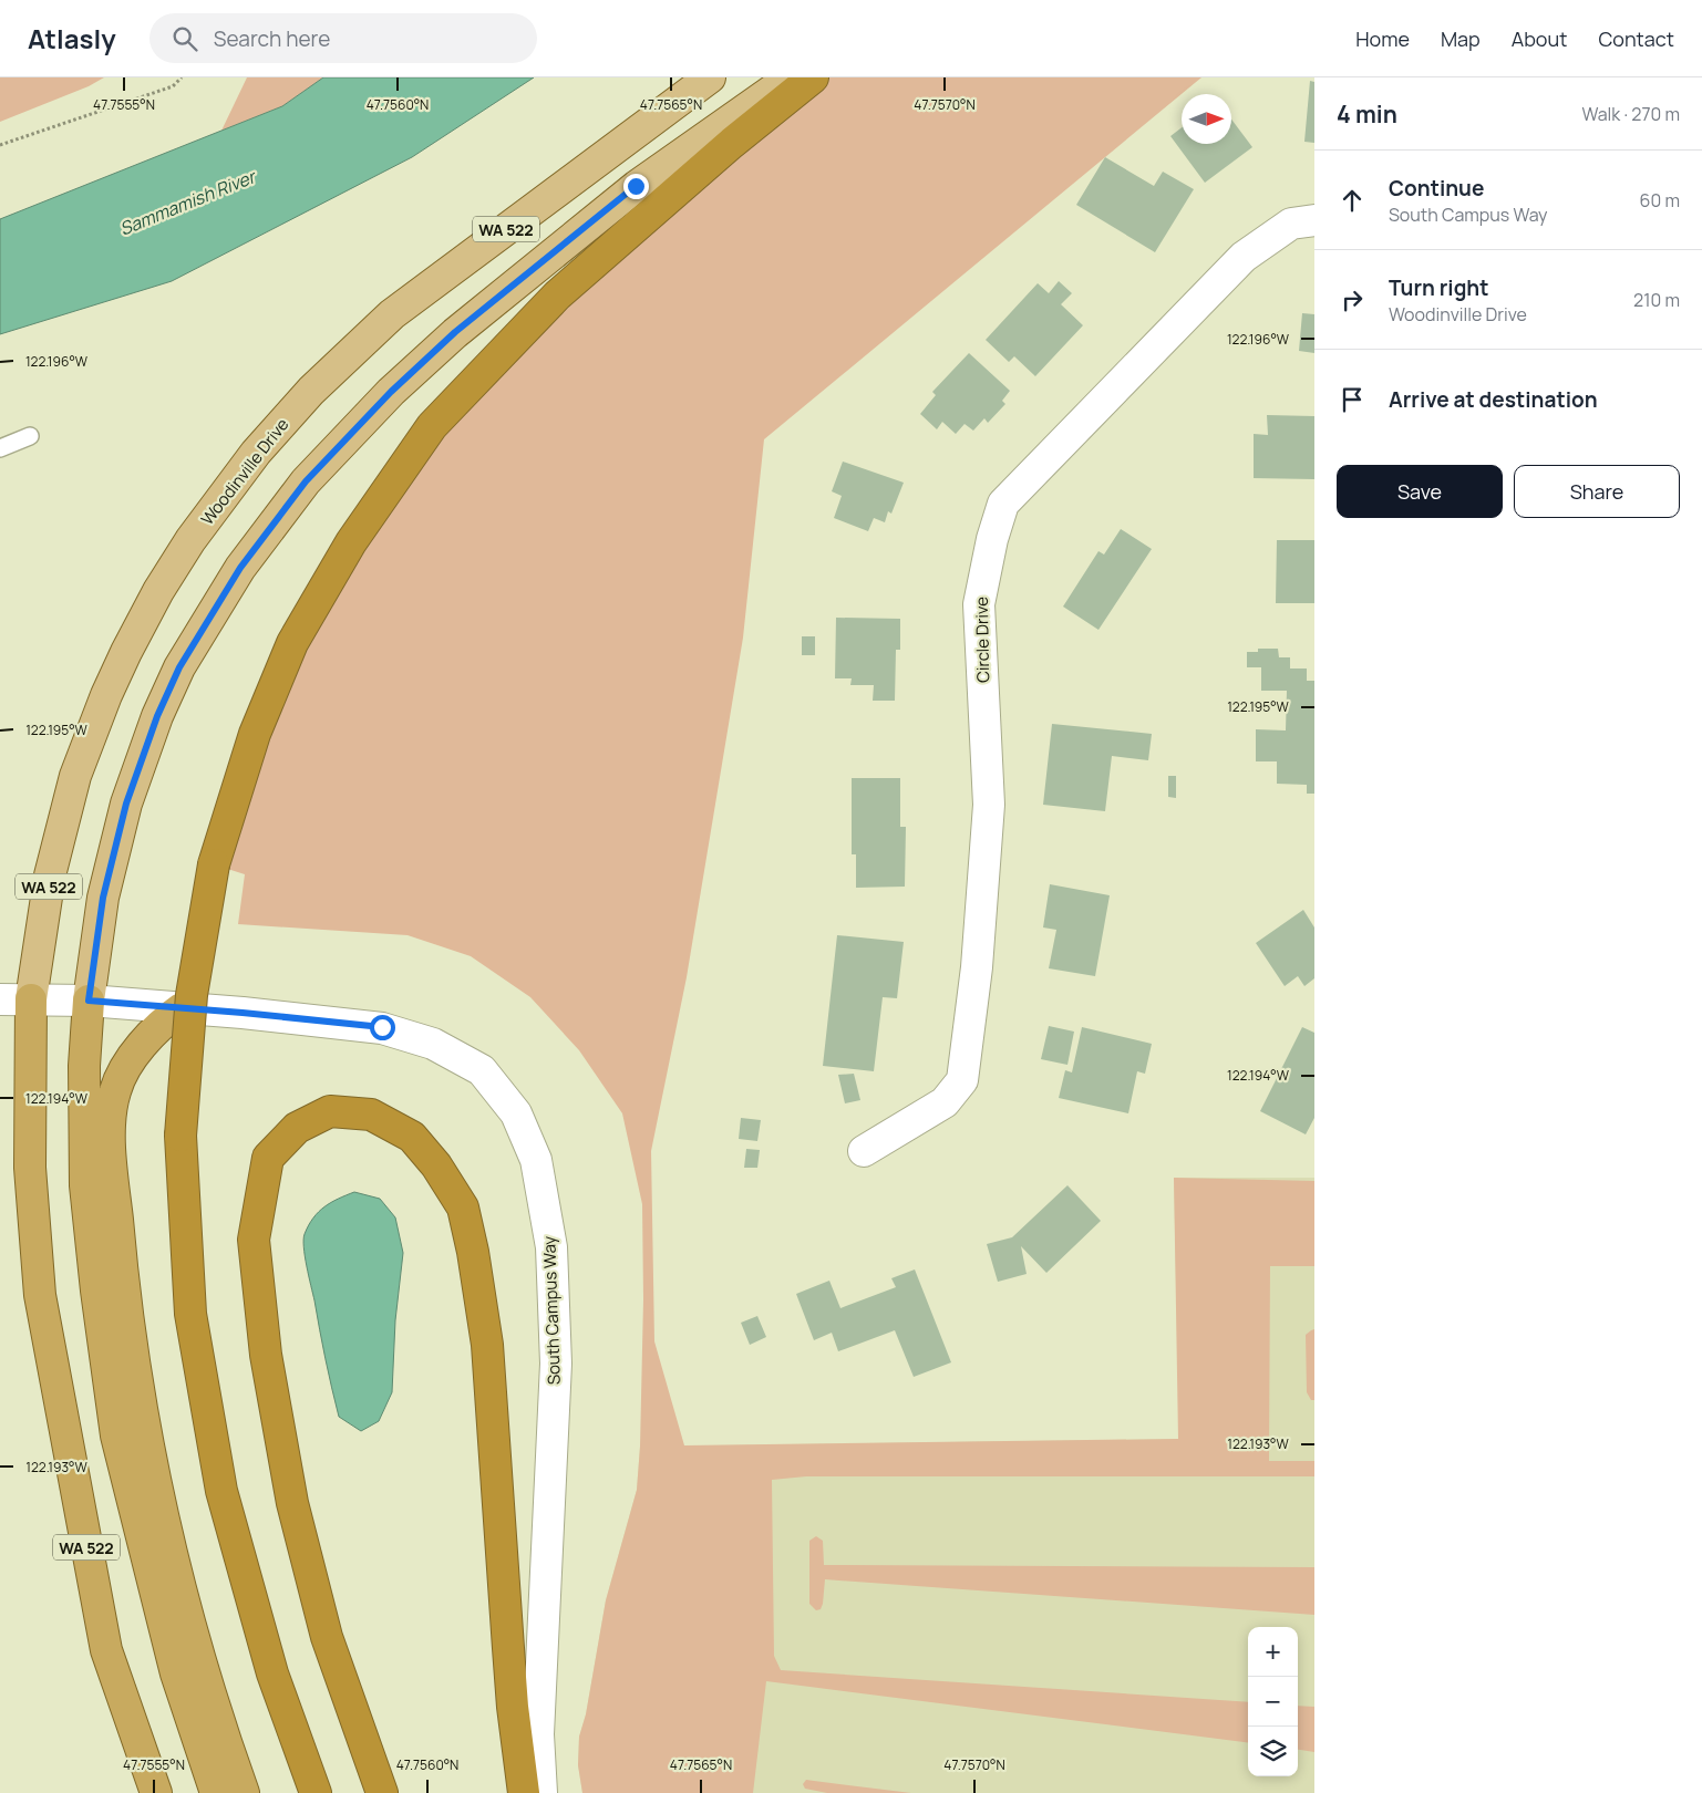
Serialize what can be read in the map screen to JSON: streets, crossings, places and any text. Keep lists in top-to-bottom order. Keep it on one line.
{"streets":{"highway":["WA 522"],"main road":["Woodinville Drive"],"street":["Circle Drive","South Campus Way"]},"crossings":[["WA 522","Woodinville Drive"],["WA 522","South Campus Way"],["Woodinville Drive","South Campus Way"]],"water":["Sammamish River"],"north":"right","page":{"header":"Atlasly","search":"Search here","nav":["Home","Map","About","Contact"],"heading":["4 min","Walk · 270 m"],"list":[["Continue","South Campus Way","60 m"],["Turn right","Woodinville Drive","210 m"],"Arrive at destination"],"buttons":["Save","Share"],"map_buttons":["+","−"]},"coordinates":["47.7555°N","47.7560°N","47.7565°N","47.7570°N","122.196°W","122.195°W","122.194°W","122.193°W"]}
